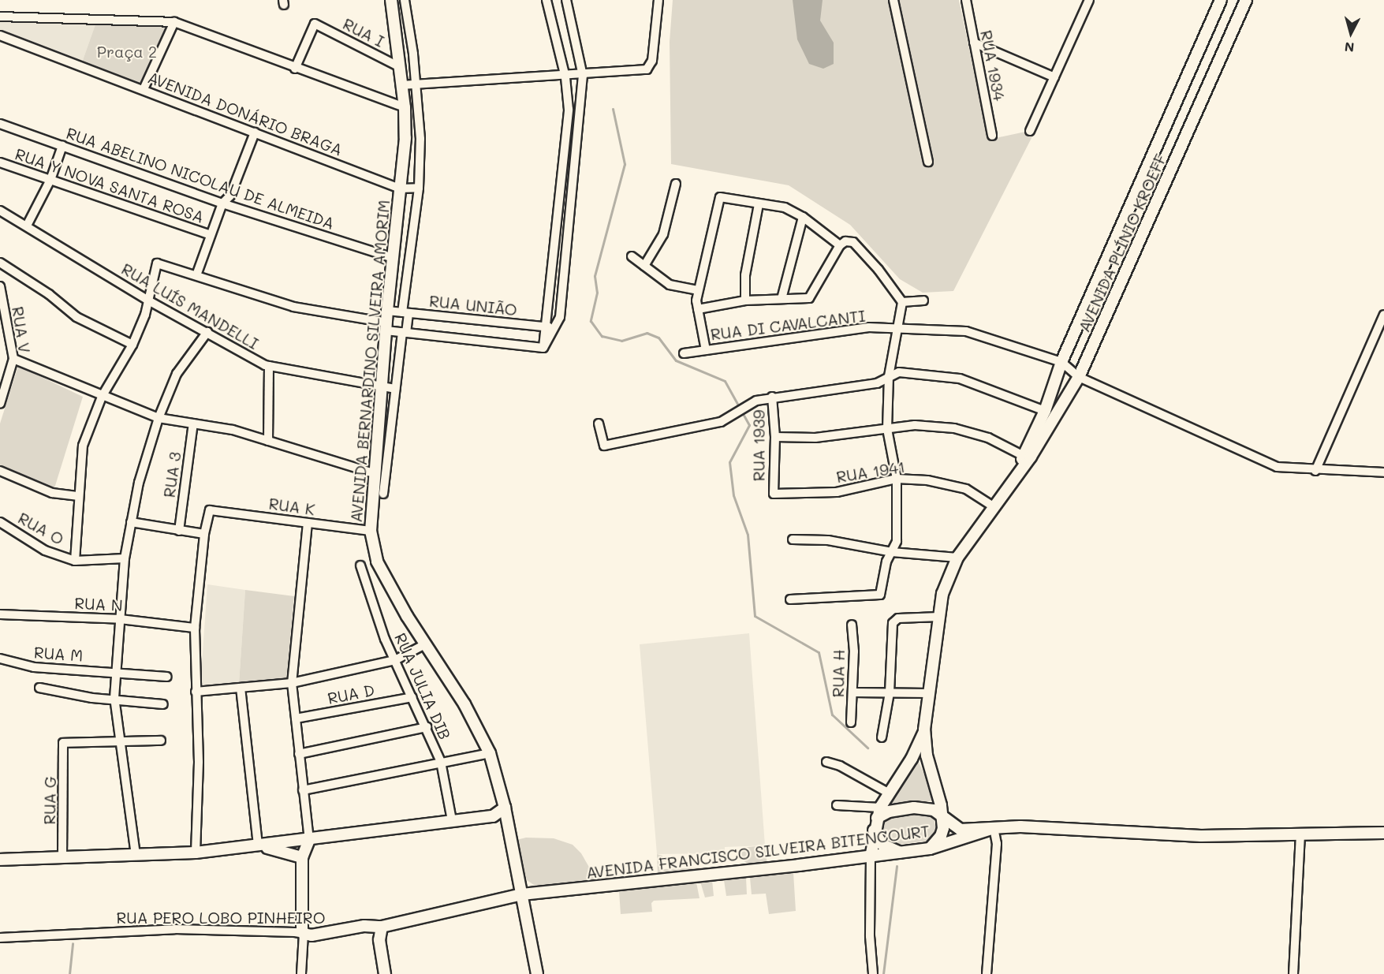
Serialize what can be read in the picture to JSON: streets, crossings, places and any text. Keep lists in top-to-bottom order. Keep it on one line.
{"streets":{"main road":["AVENIDA PLÍNIO KROEFF","AVENIDA BERNARDINO SILVEIRA AMORIM","AVENIDA FRANCISCO SILVEIRA BITENCOURT","RUA PERO LOBO PINHEIRO"],"street":["RUA I","RUA 1934","AVENIDA DONÁRIO BRAGA","RUA ABELINO NICOLAU DE ALMEIDA","RUA Y NOVA SANTA ROSA","RUA UNIÃO","RUA LUÍS MANDELLI","RUA DI CAVALCANTI","RUA V","RUA 1939","RUA 1941","RUA 3","RUA K","RUA O","RUA N","RUA M","RUA H","RUA JULIA DIB","RUA D","RUA G"]},"crossings":[["RUA I","AVENIDA BERNARDINO SILVEIRA AMORIM"],["AVENIDA DONÁRIO BRAGA","AVENIDA BERNARDINO SILVEIRA AMORIM"],["RUA ABELINO NICOLAU DE ALMEIDA","AVENIDA BERNARDINO SILVEIRA AMORIM"],["AVENIDA PLÍNIO KROEFF","RUA DI CAVALCANTI"],["AVENIDA PLÍNIO KROEFF","RUA 1941"],["AVENIDA PLÍNIO KROEFF","AVENIDA FRANCISCO SILVEIRA BITENCOURT"],["RUA UNIÃO","AVENIDA BERNARDINO SILVEIRA AMORIM"],["RUA LUÍS MANDELLI","AVENIDA BERNARDINO SILVEIRA AMORIM"],["AVENIDA BERNARDINO SILVEIRA AMORIM","RUA K"],["AVENIDA BERNARDINO SILVEIRA AMORIM","AVENIDA FRANCISCO SILVEIRA BITENCOURT"],["AVENIDA BERNARDINO SILVEIRA AMORIM","RUA PERO LOBO PINHEIRO"],["RUA 1939","RUA 1941"],["RUA JULIA DIB","RUA D"],["AVENIDA FRANCISCO SILVEIRA BITENCOURT","RUA PERO LOBO PINHEIRO"]],"parks":["Praça 2"],"north":"bottom"}
